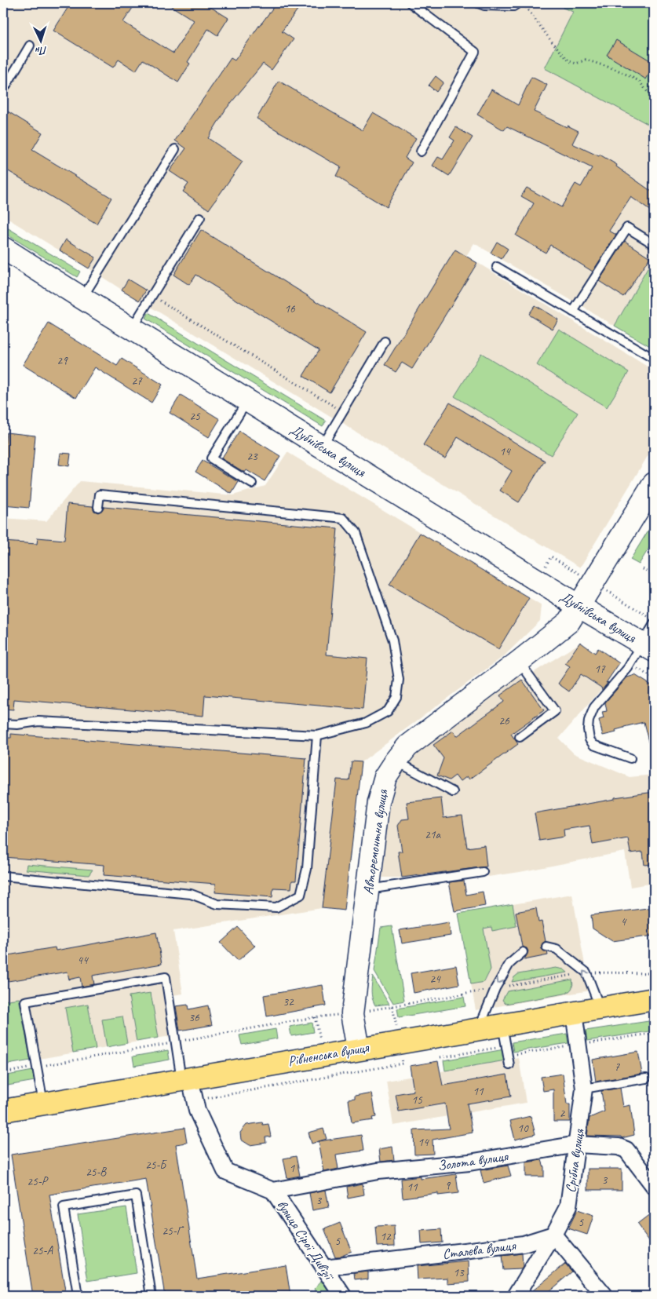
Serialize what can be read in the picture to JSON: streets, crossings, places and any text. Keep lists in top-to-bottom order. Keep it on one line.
{"streets":{"main road":["Дубнівська вулиця","Авторемонтна вулиця","Рівненська вулиця"],"street":["Золота вулиця","Срібна вулиця","вулиця Сірої Дивізії","Сталева вулиця"]},"crossings":[["Дубнівська вулиця","Авторемонтна вулиця"],["Авторемонтна вулиця","Рівненська вулиця"],["Рівненська вулиця","Срібна вулиця"],["Рівненська вулиця","вулиця Сірої Дивізії"],["Золота вулиця","Срібна вулиця"],["Золота вулиця","вулиця Сірої Дивізії"],["Срібна вулиця","Сталева вулиця"],["вулиця Сірої Дивізії","Сталева вулиця"]],"house_numbers":["16","29","27","25","14","23","17","26","21а","4","44","24","32","36","7","11","15","2","10","14","25-Б","1","25-В","3","25-Р","9","11","3","5","25-Г","12","5","25-А","13"],"north":"bottom"}
